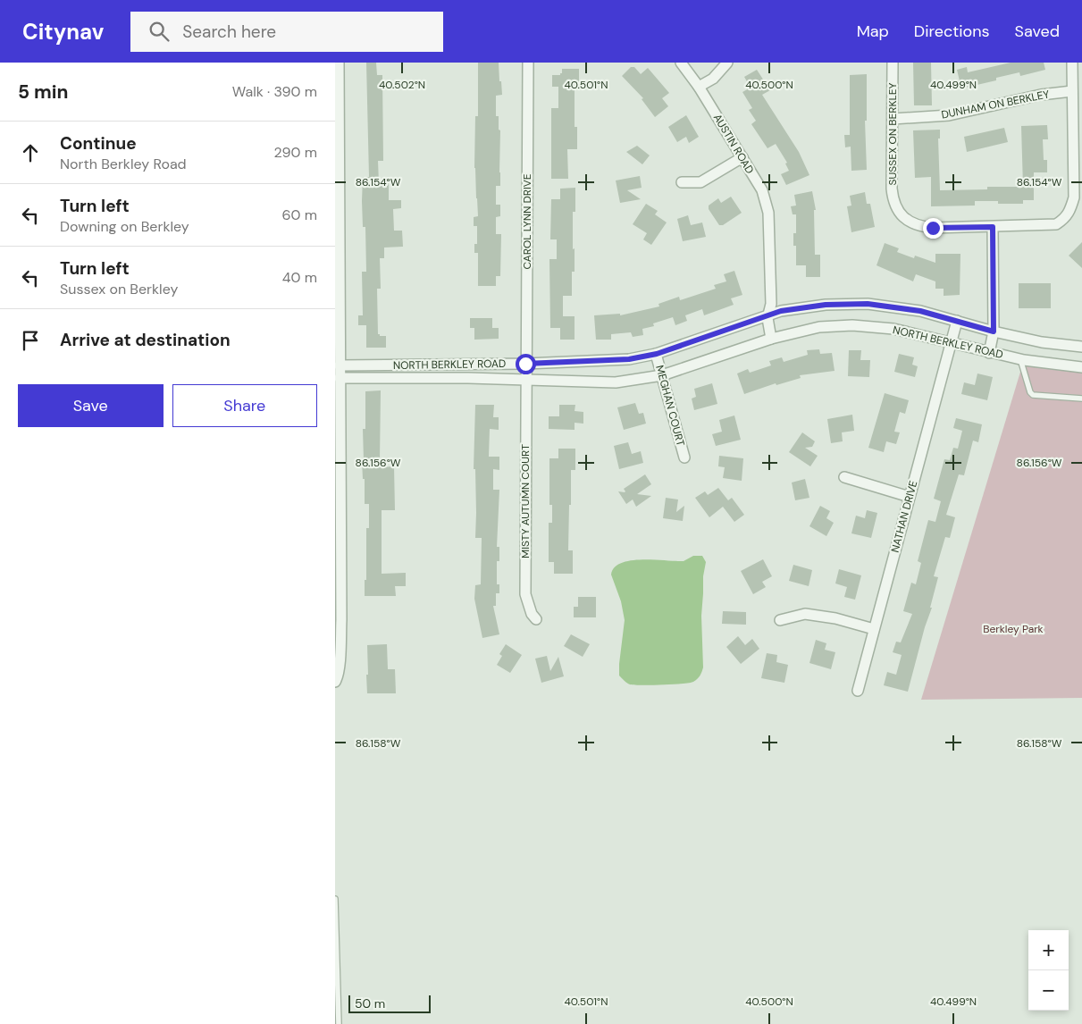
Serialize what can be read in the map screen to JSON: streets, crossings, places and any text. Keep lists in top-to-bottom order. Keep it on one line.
{"streets":{"street":["DUNHAM ON BERKLEY","SUSSEX ON BERKLEY","AUSTIN ROAD","CAROL LYNN DRIVE","NORTH BERKLEY ROAD","MEGHAN COURT","MISTY AUTUMN COURT","NATHAN DRIVE"]},"crossings":[["DUNHAM ON BERKLEY","SUSSEX ON BERKLEY"],["AUSTIN ROAD","NORTH BERKLEY ROAD"],["CAROL LYNN DRIVE","NORTH BERKLEY ROAD"],["CAROL LYNN DRIVE","MISTY AUTUMN COURT"],["NORTH BERKLEY ROAD","MEGHAN COURT"],["NORTH BERKLEY ROAD","MISTY AUTUMN COURT"],["NORTH BERKLEY ROAD","NATHAN DRIVE"]],"parks":["Berkley Park"],"scale_bar":"50 m","page":{"header":"Citynav","search":"Search here","nav":["Map","Directions","Saved"],"heading":["5 min","Walk · 390 m"],"list":[["Continue","North Berkley Road","290 m"],["Turn left","Downing on Berkley","60 m"],["Turn left","Sussex on Berkley","40 m"],"Arrive at destination"],"buttons":["Save","Share"],"map_buttons":["+","−"],"scale":"50 m"},"coordinates":["40.502°N","40.501°N","40.500°N","40.499°N","86.154°W","86.156°W","86.158°W"]}
